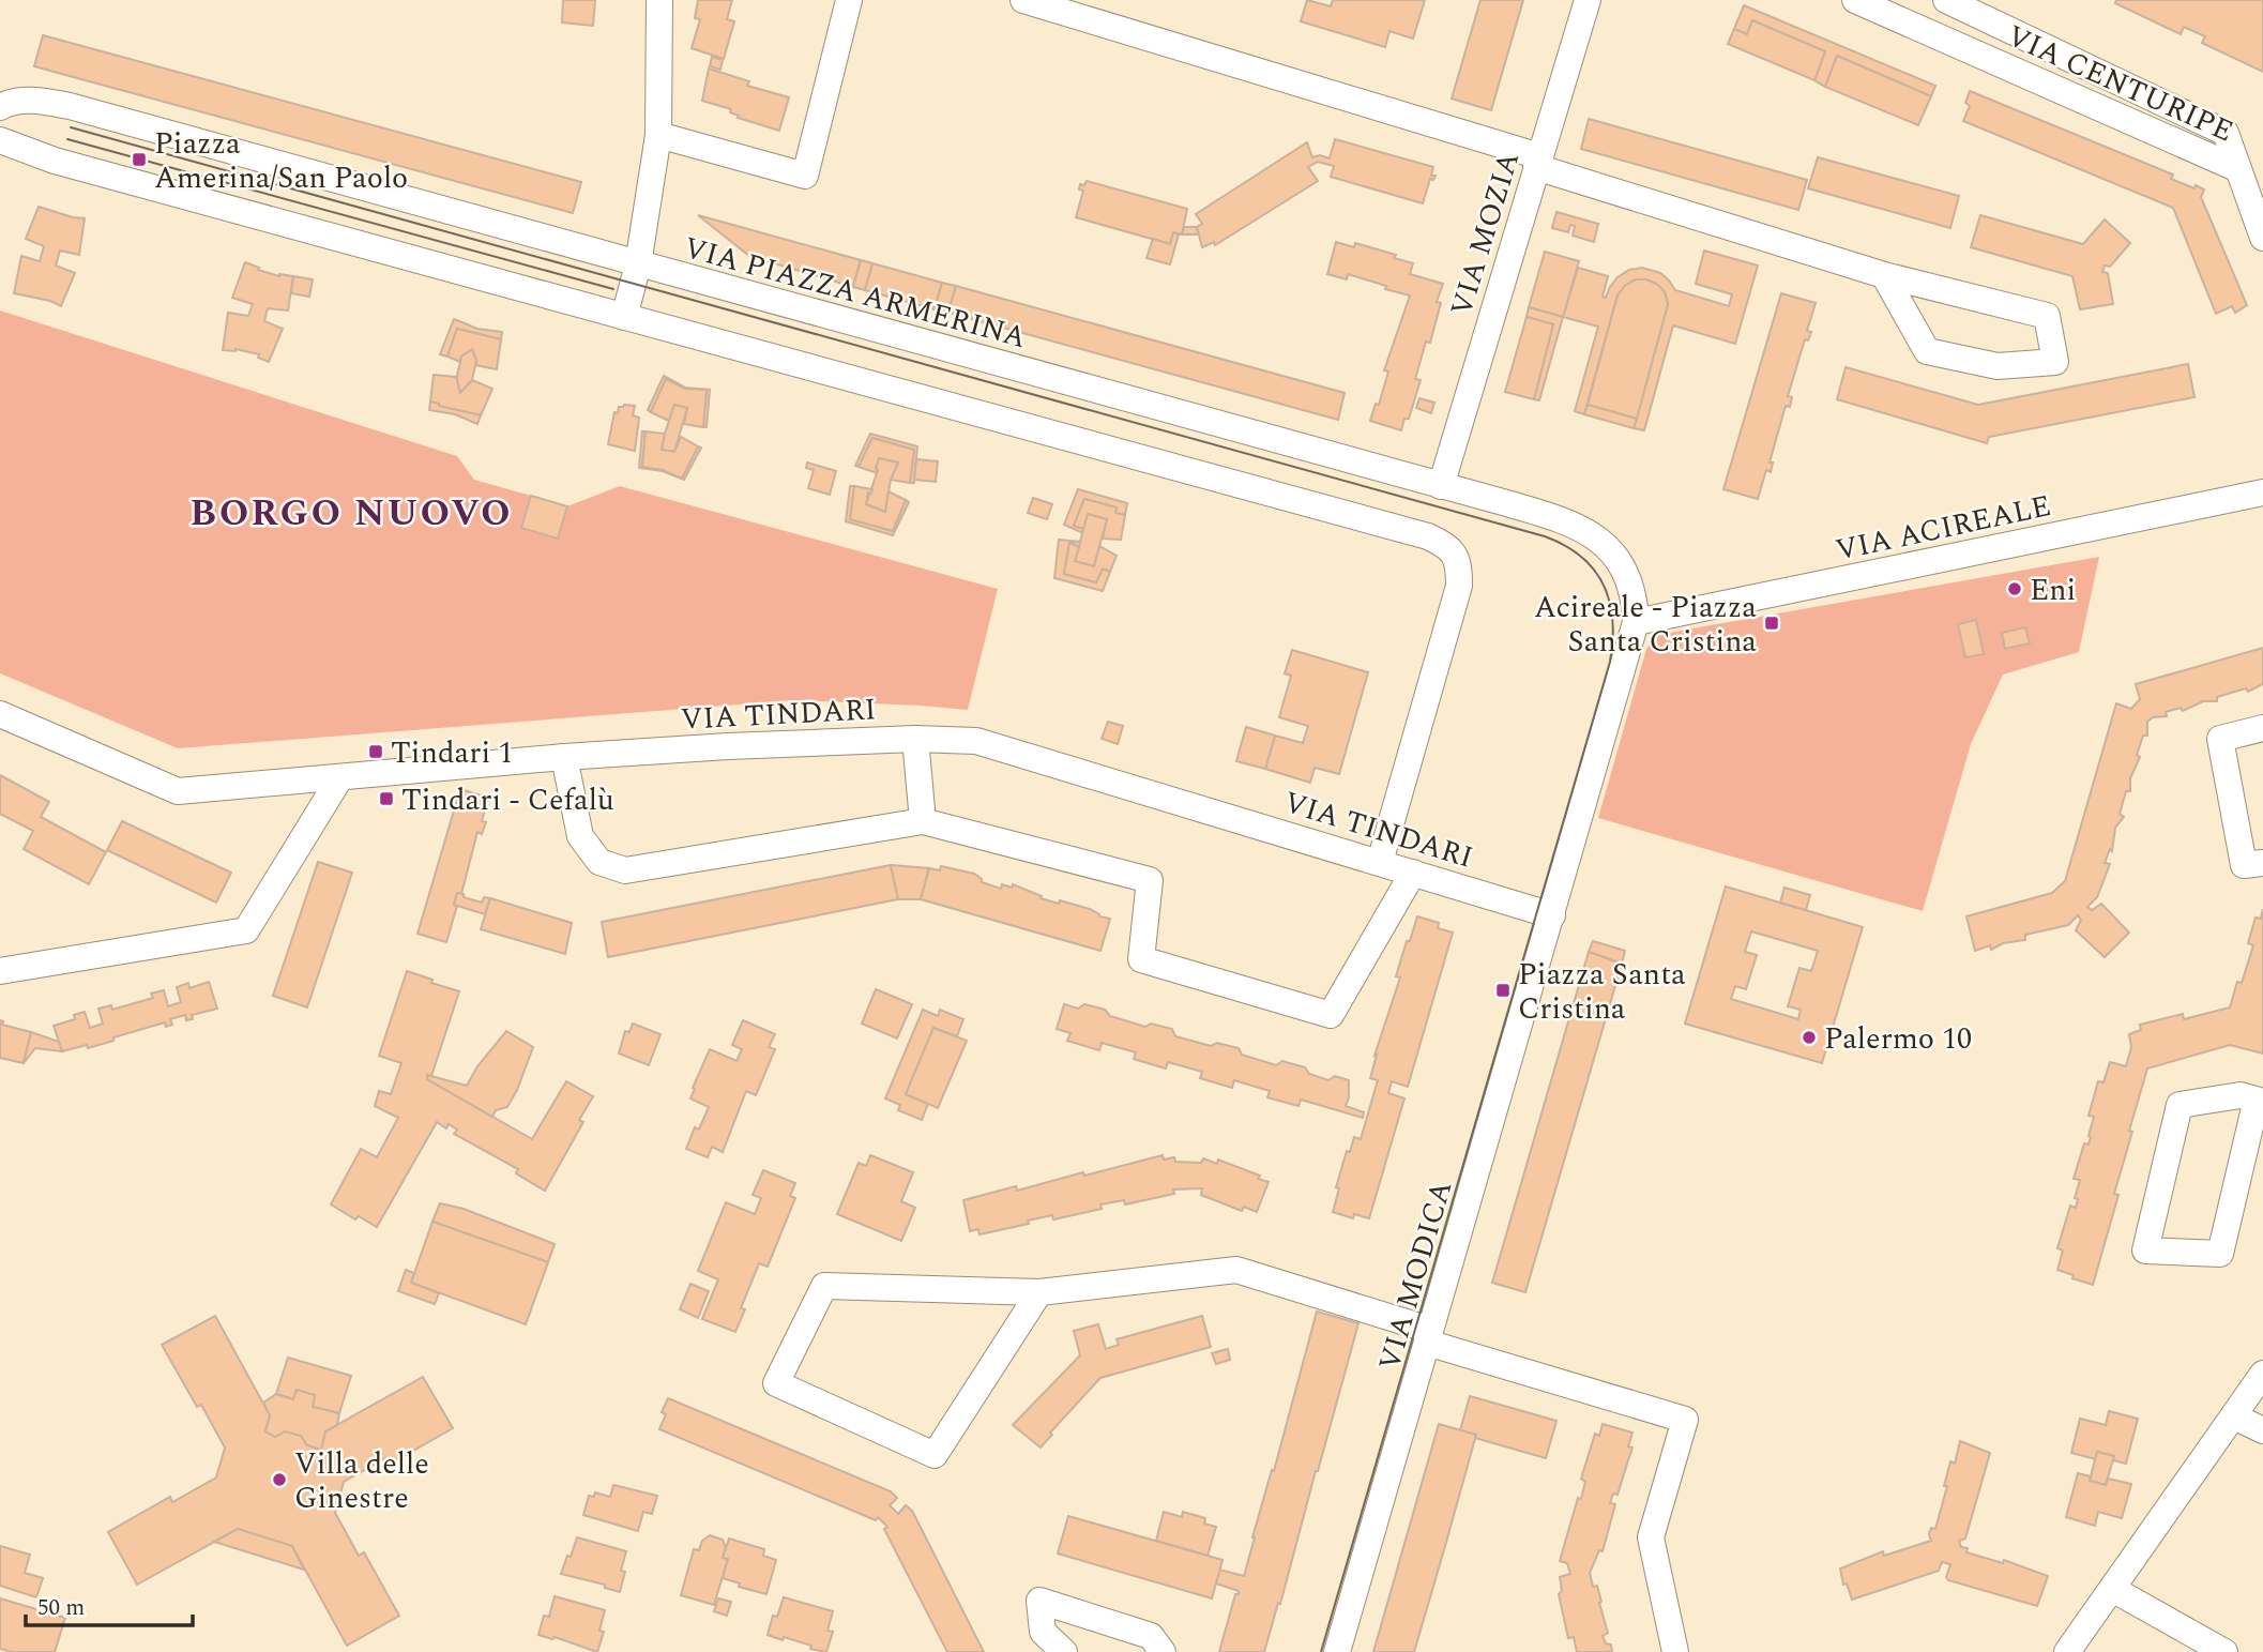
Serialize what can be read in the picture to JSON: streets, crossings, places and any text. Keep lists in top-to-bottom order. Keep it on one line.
{"streets":{"street":["VIA CENTURIPE","VIA MOZIA","VIA PIAZZA ARMERINA","VIA ACIREALE","VIA TINDARI","VIA MODICA"]},"crossings":[["VIA MOZIA","VIA PIAZZA ARMERINA"],["VIA PIAZZA ARMERINA","VIA ACIREALE"],["VIA TINDARI","VIA MODICA"]],"districts":["BORGO NUOVO"],"places":{"transit":["Piazza Amerina/San Paolo","Acireale - Piazza Santa Cristina","Tindari 1","Tindari - Cefalù","Piazza Santa Cristina"],"other":["Eni","Palermo 10","Villa delle Ginestre"]},"scale_bar":"50 m"}
